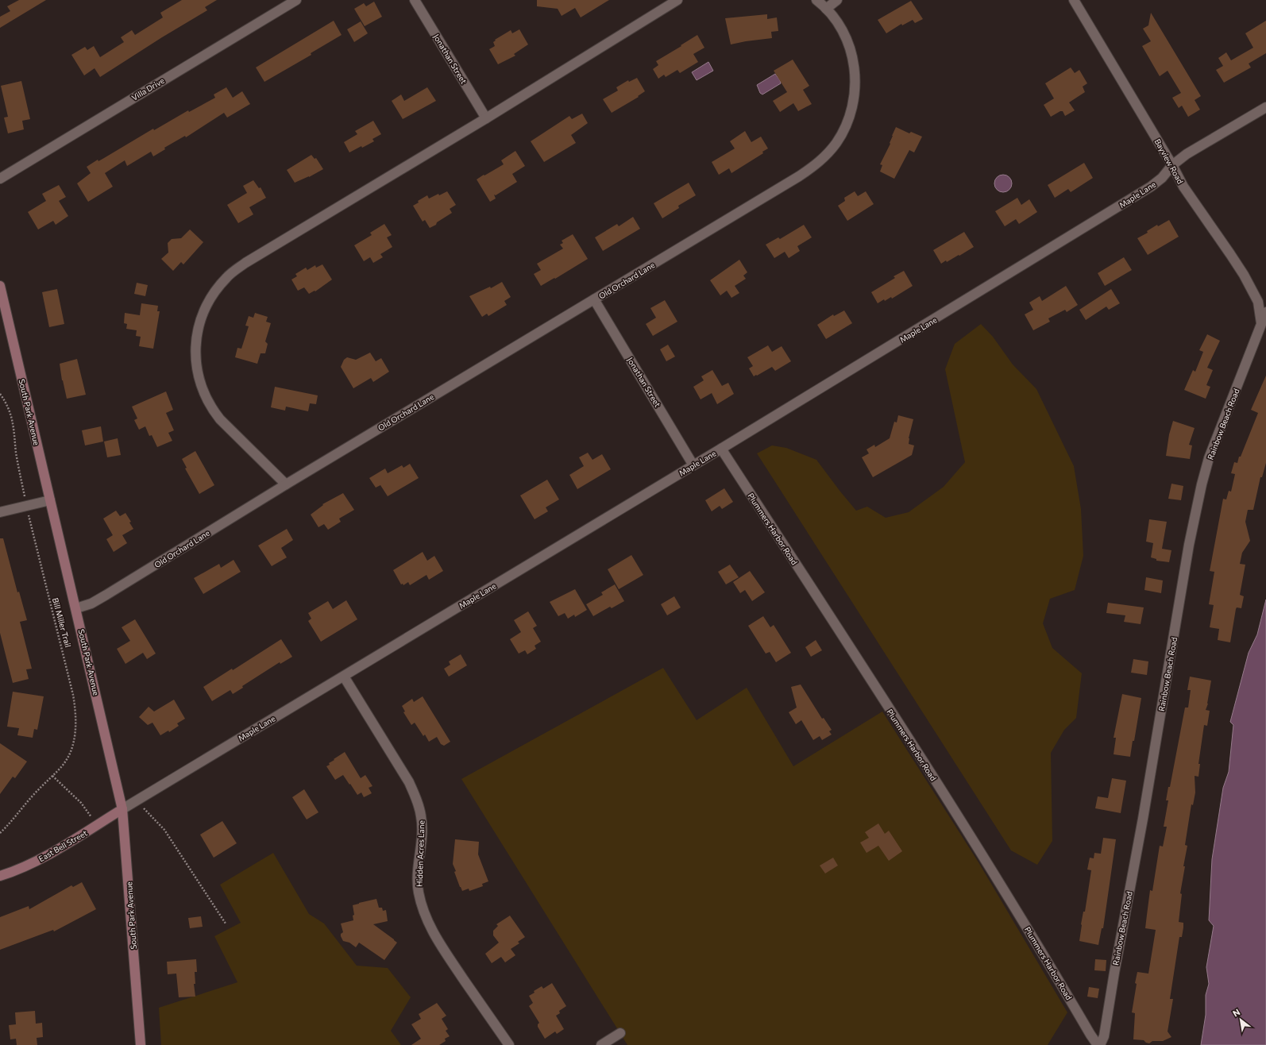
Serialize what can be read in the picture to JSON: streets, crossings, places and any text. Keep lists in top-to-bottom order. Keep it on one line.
{"streets":{"main road":["South Park Avenue","East Bell Street"],"street":["Jonathan Street","Villa Drive","Bayview Road","Maple Lane","Old Orchard Lane","Rainbow Beach Road","Plummers Harbor Road","Hidden Acres Lane"],"path":["Bill Miller Trail"]},"crossings":[["Jonathan Street","Maple Lane"],["Jonathan Street","Old Orchard Lane"],["Bayview Road","Maple Lane"],["Bayview Road","Rainbow Beach Road"],["Maple Lane","South Park Avenue"],["Maple Lane","Plummers Harbor Road"],["Maple Lane","East Bell Street"],["Maple Lane","Hidden Acres Lane"],["Old Orchard Lane","South Park Avenue"],["South Park Avenue","East Bell Street"],["Rainbow Beach Road","Plummers Harbor Road"]],"north":"top left"}
